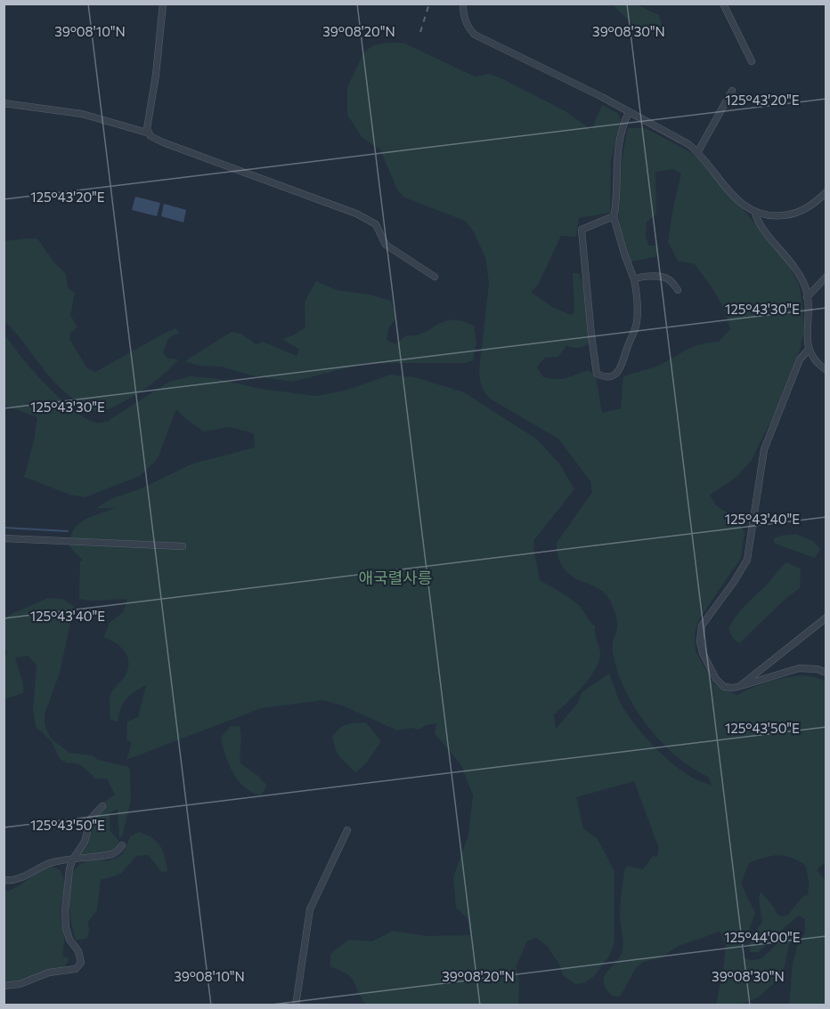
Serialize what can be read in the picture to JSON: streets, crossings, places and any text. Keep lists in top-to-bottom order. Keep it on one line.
{"parks":["애국렬사릉"],"coordinates":["39°08'10\"N","39°08'20\"N","39°08'30\"N","125°43'20\"E","125°43'30\"E","125°43'40\"E","125°43'50\"E","125°44'00\"E"]}
